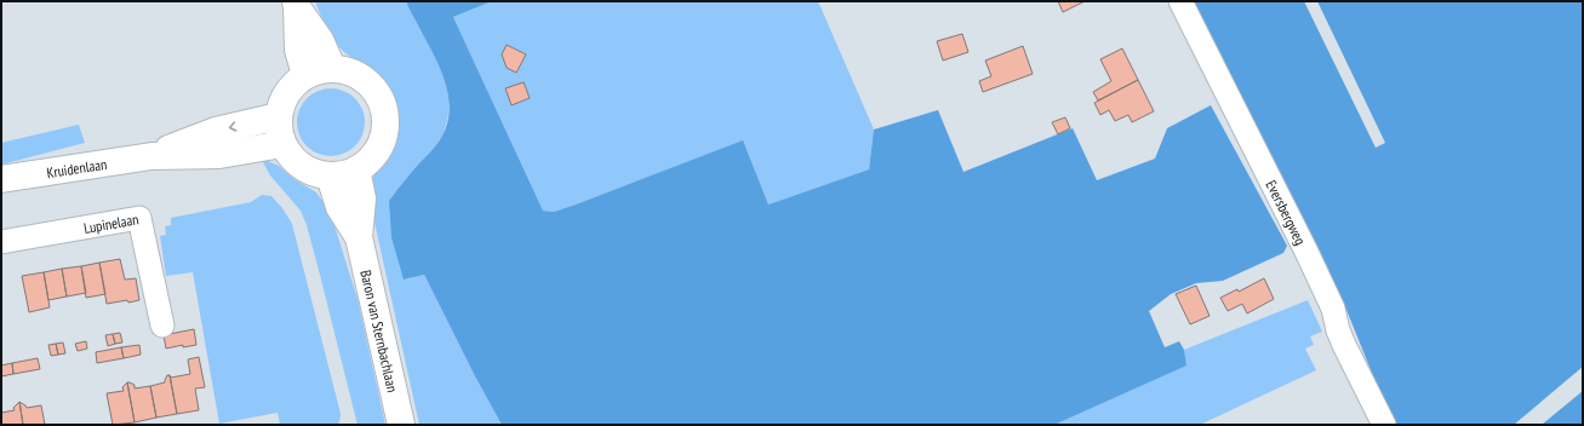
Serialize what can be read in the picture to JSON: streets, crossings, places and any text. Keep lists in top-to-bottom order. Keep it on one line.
{"streets":{"main road":["Kruidenlaan","Baron van Sternbachlaan"],"street":["Eversbergweg","Lupinelaan"]},"crossings":[["Kruidenlaan","Baron van Sternbachlaan"]]}
